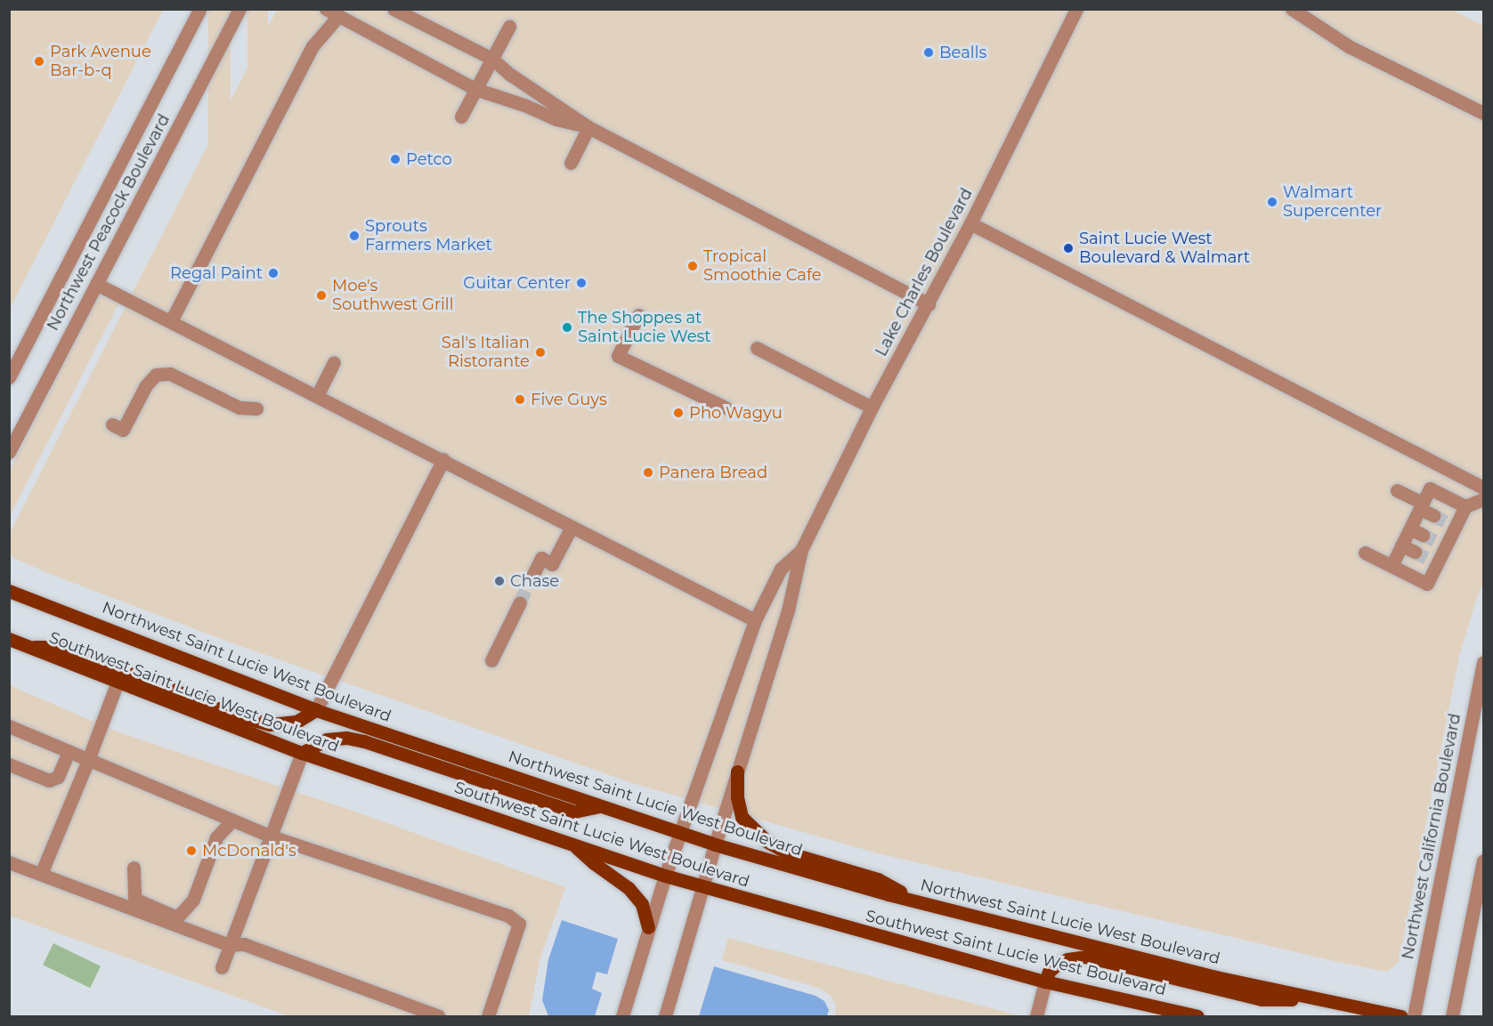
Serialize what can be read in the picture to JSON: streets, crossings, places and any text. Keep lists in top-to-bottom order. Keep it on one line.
{"streets":{"main road":["Northwest Saint Lucie West Boulevard","Southwest Saint Lucie West Boulevard"],"street":["Northwest Peacock Boulevard","Lake Charles Boulevard","Northwest California Boulevard"]},"places":["Bealls","Park Avenue Bar-b-q","Petco","Walmart Supercenter","Sprouts Farmers Market","Saint Lucie West Boulevard & Walmart","Tropical Smoothie Cafe","Regal Paint","Guitar Center","Moe's Southwest Grill","The Shoppes at Saint Lucie West","Sal's Italian Ristorante","Five Guys","Pho Wagyu","Panera Bread","Chase","McDonald's"]}
